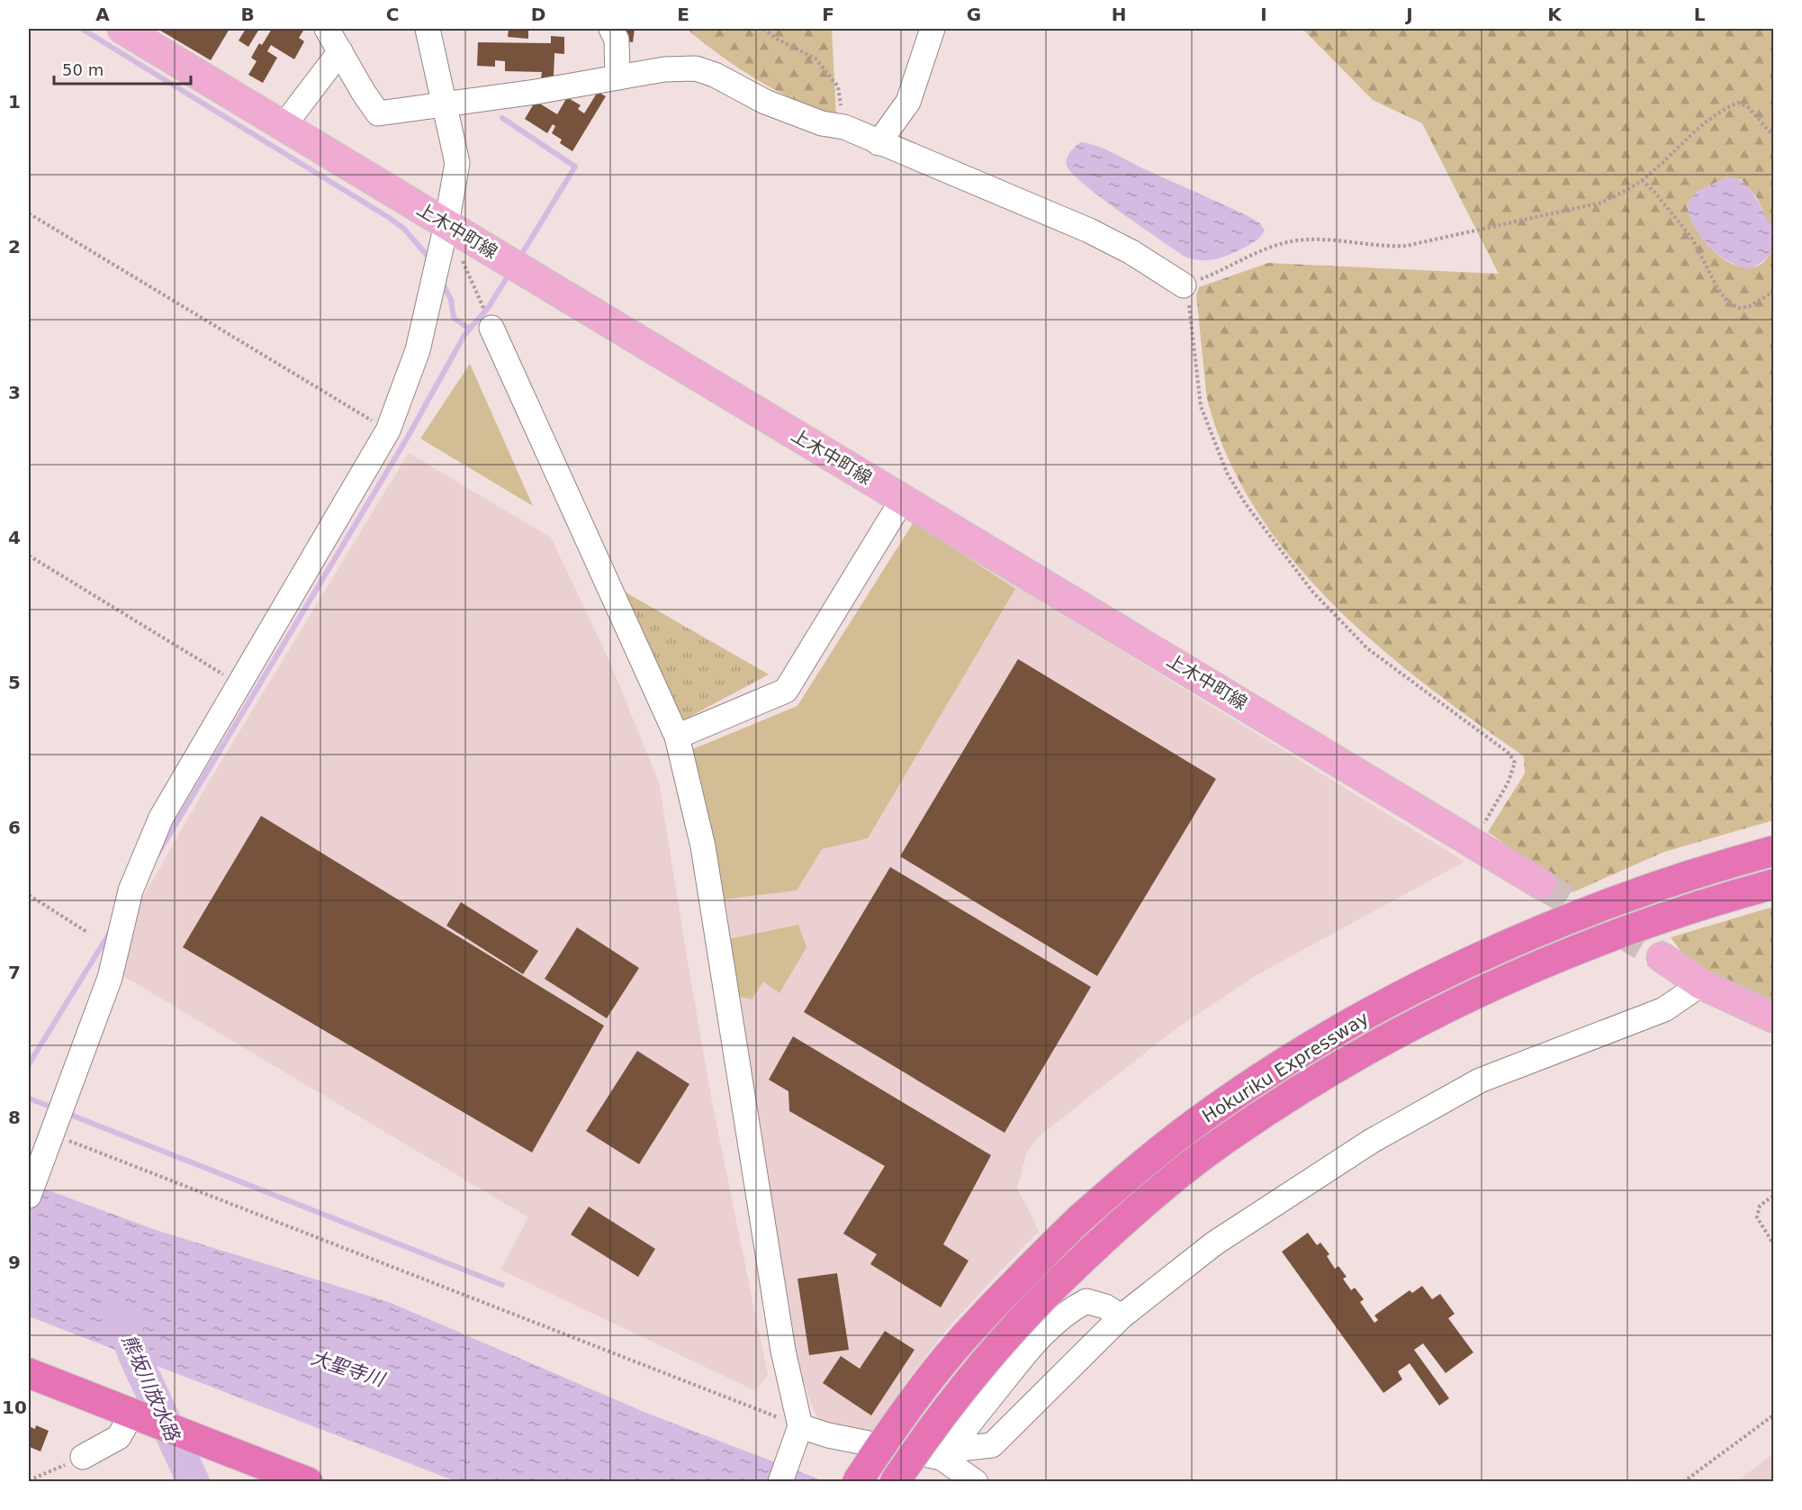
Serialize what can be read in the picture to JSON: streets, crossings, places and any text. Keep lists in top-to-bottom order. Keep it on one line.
{"streets":{"highway":["Hokuriku Expressway"],"main road":["上木中町線"]},"water":["大聖寺川","熊坂川放水路"],"scale_bar":"50 m","grid":{"columns":["A","B","C","D","E","F","G","H","I","J","K","L"],"rows":["1","2","3","4","5","6","7","8","9","10"]}}
